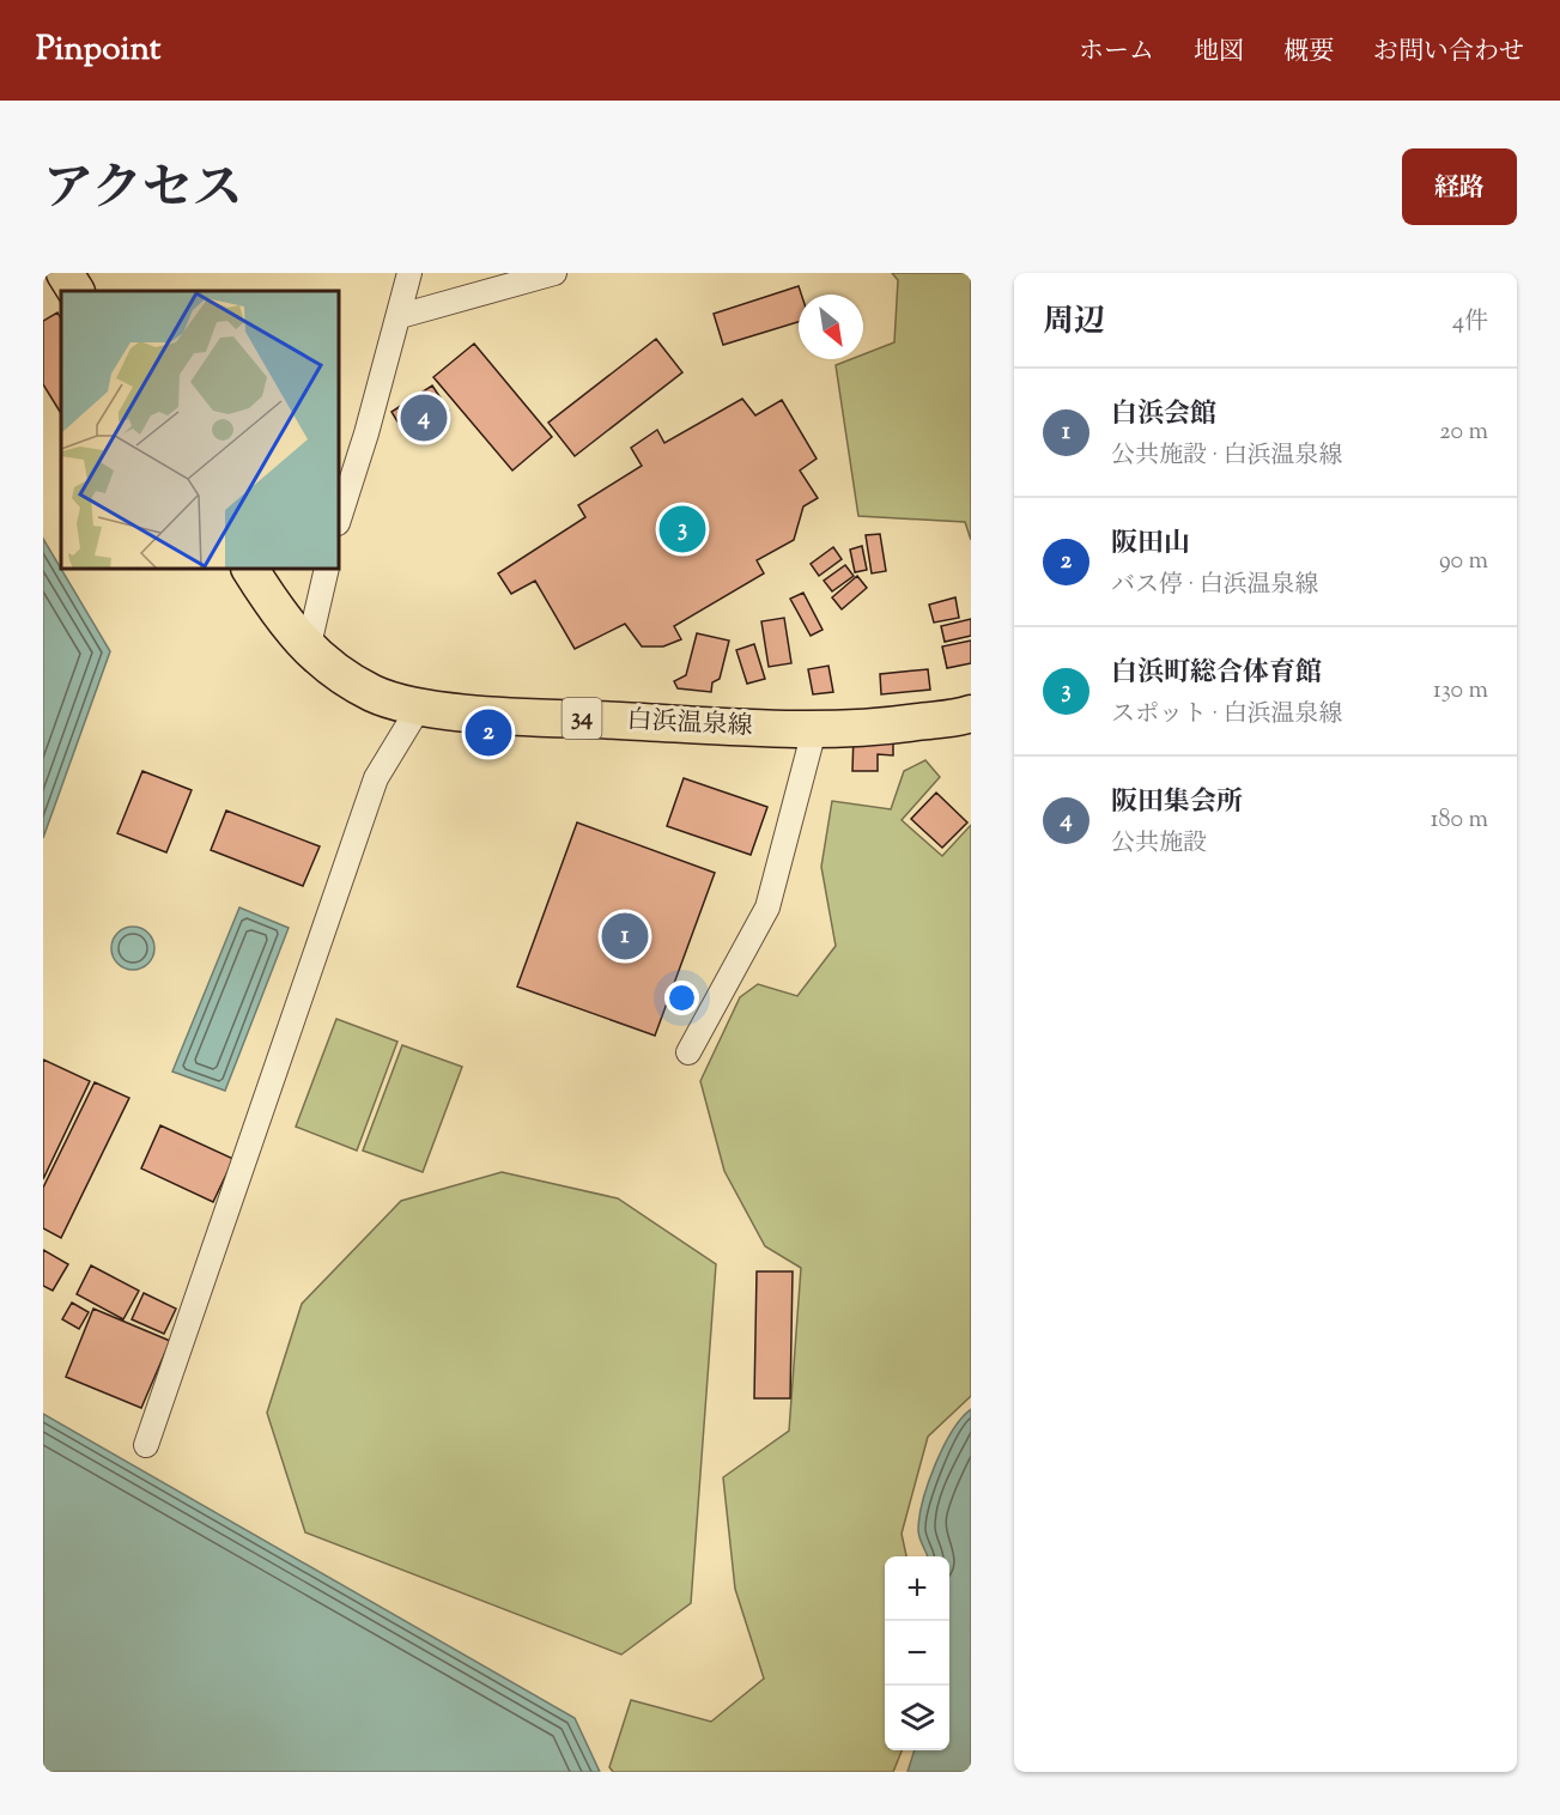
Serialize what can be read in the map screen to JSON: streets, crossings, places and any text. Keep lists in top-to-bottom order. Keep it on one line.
{"streets":{"main road":["34","白浜温泉線"]},"north":"bottom right","page":{"header":"Pinpoint","nav":["ホーム","地図","概要","お問い合わせ"],"title":"アクセス","buttons":"経路","heading":["周辺","4件"],"list":[{"mark":"1","name":"白浜会館","note":"公共施設 · 白浜温泉線","value":"20 m"},{"mark":"2","name":"阪田山","note":"バス停 · 白浜温泉線","value":"90 m"},{"mark":"3","name":"白浜町総合体育館","note":"スポット · 白浜温泉線","value":"130 m"},{"mark":"4","name":"阪田集会所","note":"公共施設","value":"180 m"}],"pins":["4","3","2","1"],"map_buttons":["+","−"]}}
